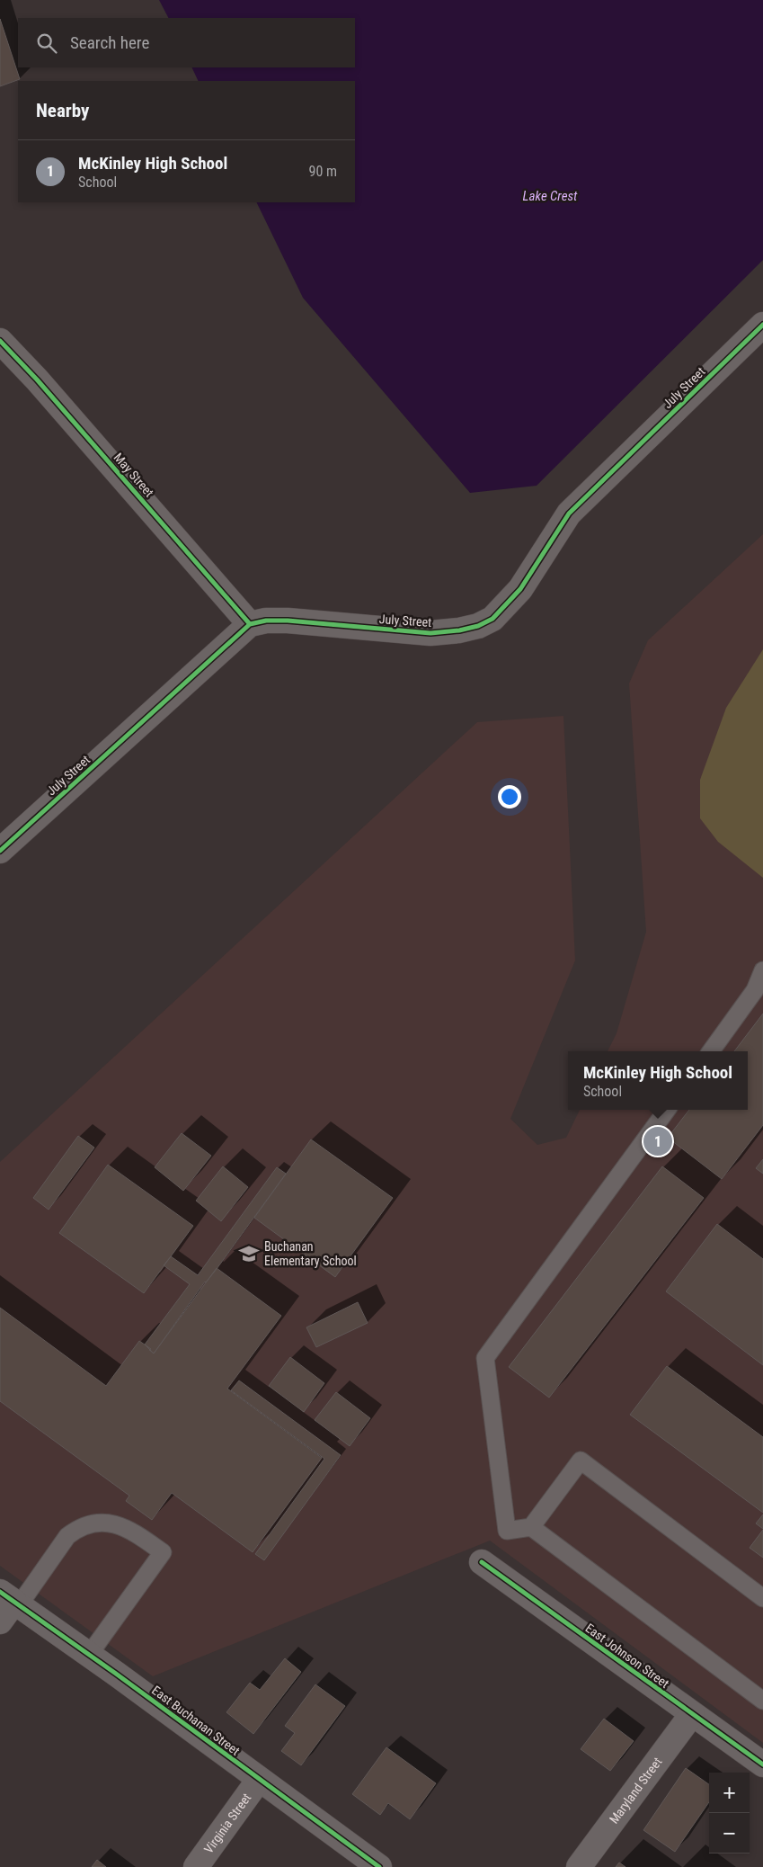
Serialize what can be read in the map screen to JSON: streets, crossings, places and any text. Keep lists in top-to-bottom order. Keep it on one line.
{"streets":{"street":["July Street","May Street","East Johnson Street","East Buchanan Street","Maryland Street","Virginia Street"]},"crossings":[["July Street","May Street"],["East Johnson Street","Maryland Street"],["East Buchanan Street","Virginia Street"]],"water":["Lake Crest"],"places":{"school or university":["Buchanan Elementary School"]},"page":{"search":"Search here","heading":"Nearby","list":[{"mark":"1","name":"McKinley High School","note":"School","value":"90 m"}],"popup":["McKinley High School","School"],"pins":"1","map_buttons":["+","−"]}}
